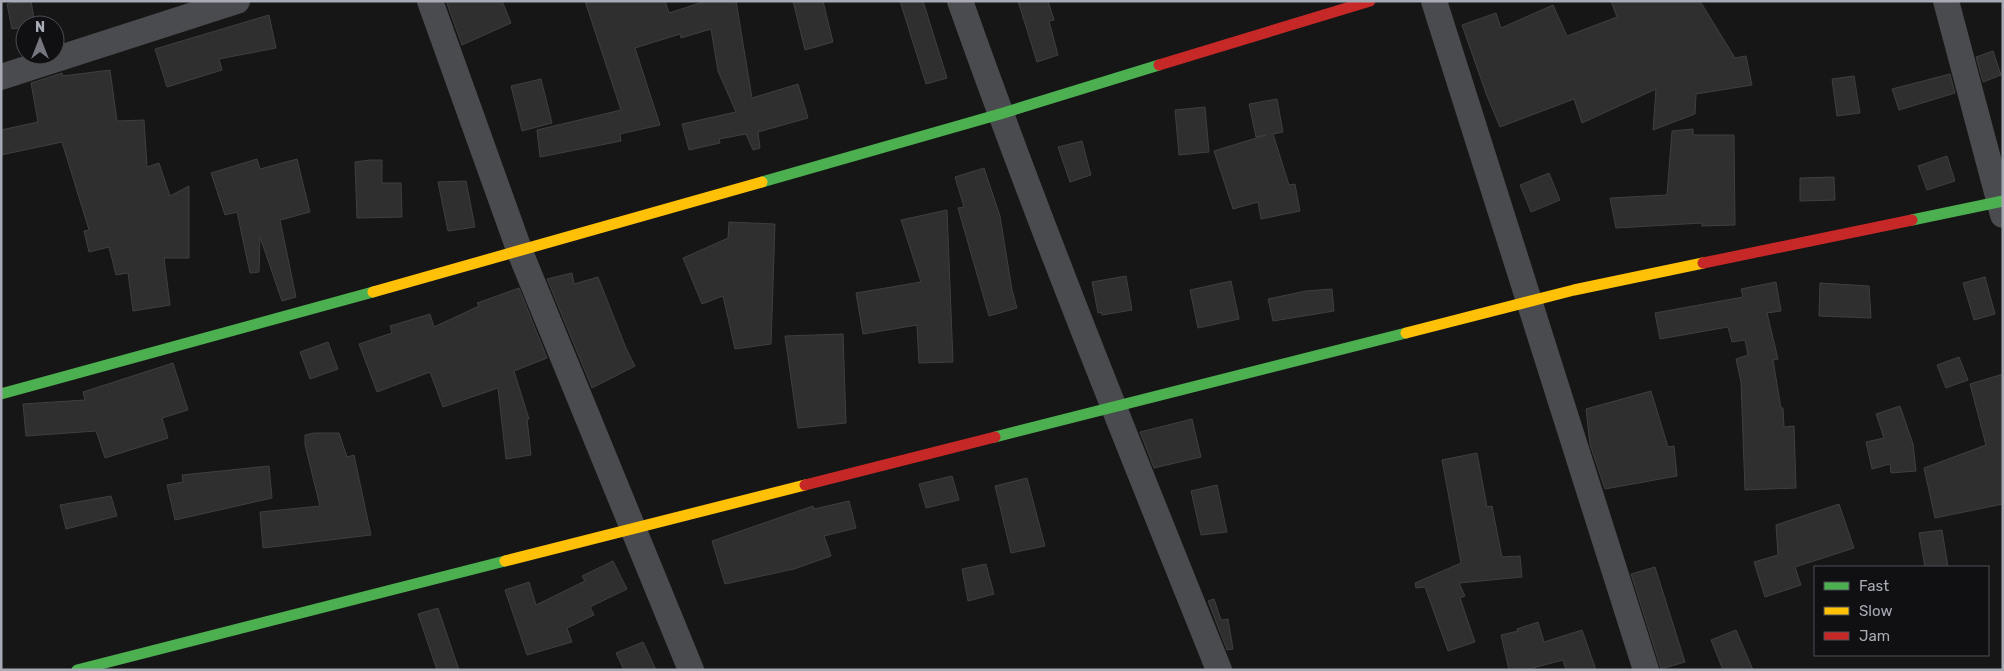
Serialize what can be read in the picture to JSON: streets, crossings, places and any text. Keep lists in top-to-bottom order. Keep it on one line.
{"legend":["Fast","Slow","Jam"],"north":"top"}
